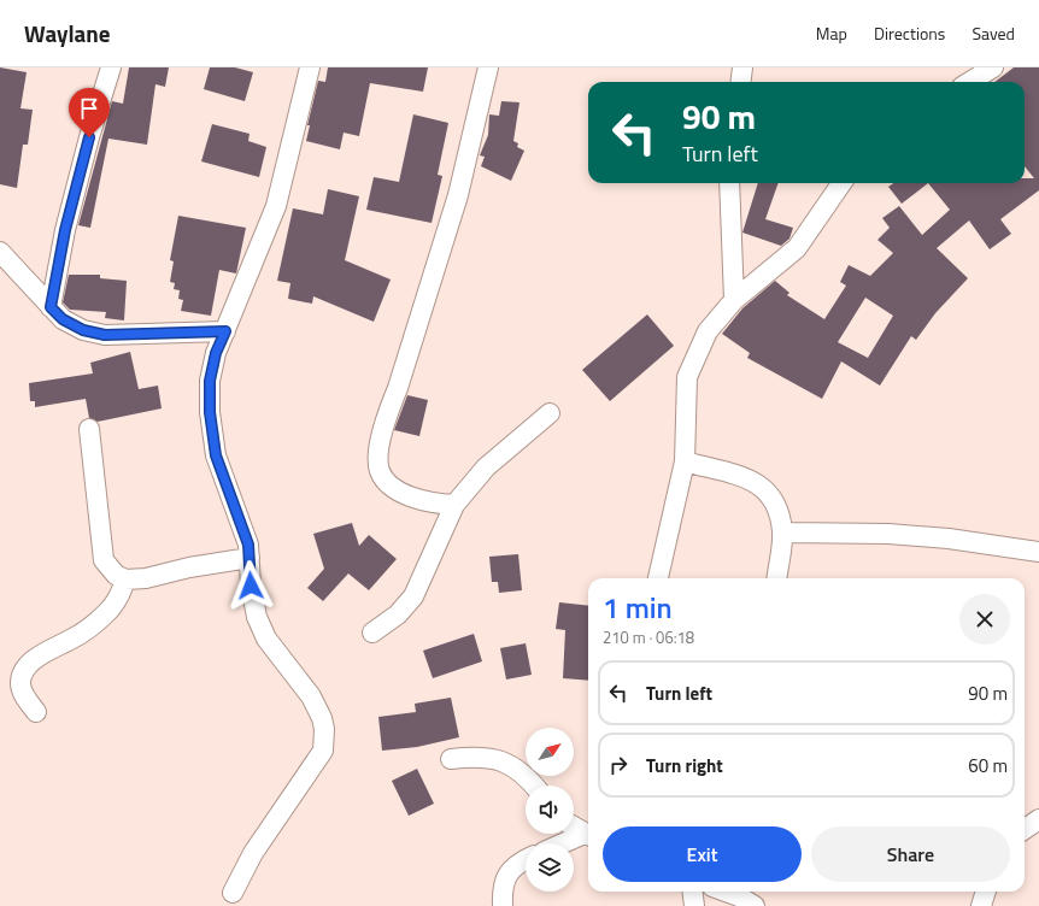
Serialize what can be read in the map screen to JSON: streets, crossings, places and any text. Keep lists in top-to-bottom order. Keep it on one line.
{"north":"top right","page":{"header":"Waylane","nav":["Map","Directions","Saved"],"turn":["90 m","Turn left"],"heading":["1 min","210 m · 06:18"],"list":[{"name":"Turn left","value":"90 m"},{"name":"Turn right","value":"60 m"}],"buttons":["Exit","Share"]}}
